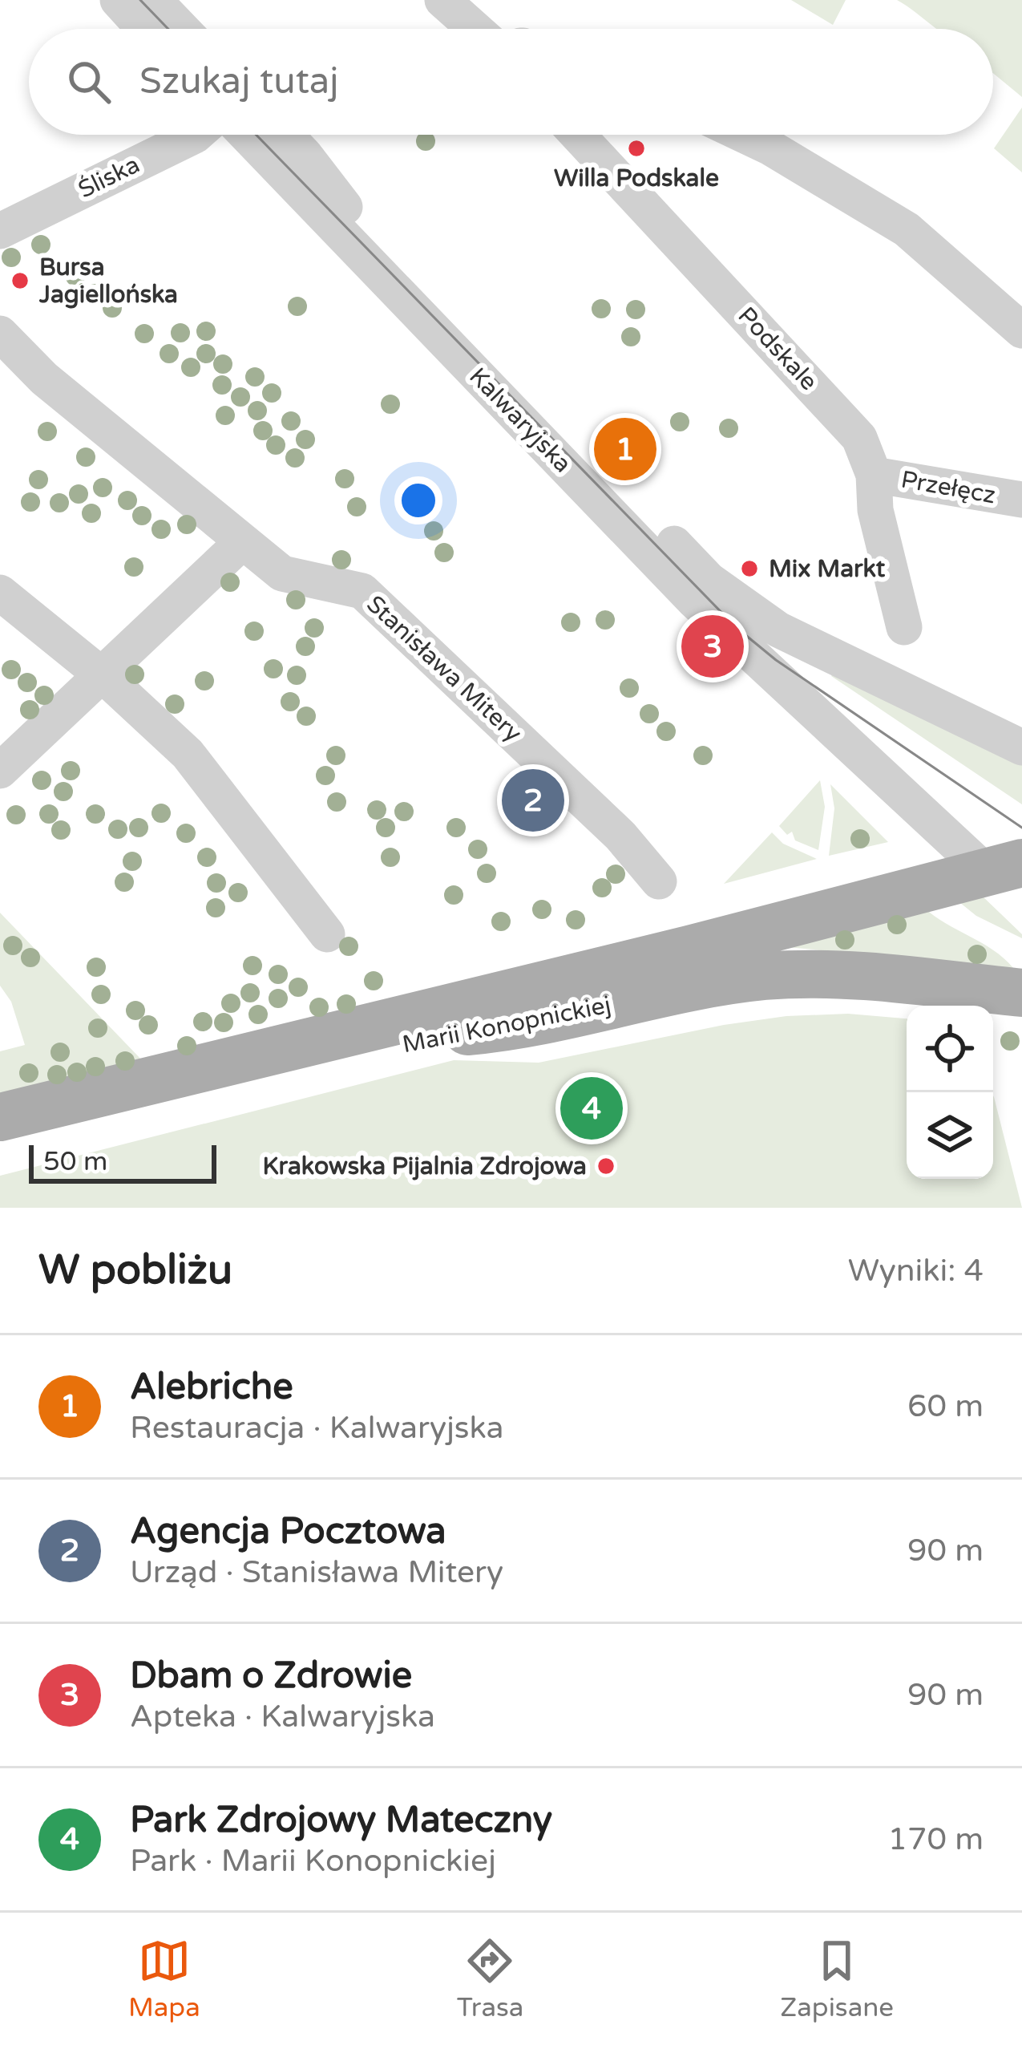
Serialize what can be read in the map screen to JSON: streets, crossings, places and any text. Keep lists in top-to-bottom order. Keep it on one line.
{"streets":{"main road":["Marii Konopnickiej"],"street":["Śliska","Podskale","Kalwaryjska","Przełęcz","Stanisława Mitery"]},"crossings":[["Podskale","Przełęcz"],["Kalwaryjska","Marii Konopnickiej"]],"places":["Willa Podskale","Bursa Jagiellońska","Mix Markt","Krakowska Pijalnia Zdrojowa"],"scale_bar":"50 m","page":{"search":"Szukaj tutaj","pins":["1","3","2","4"],"scale":"50 m","heading":["W pobliżu","Wyniki: 4"],"list":[{"mark":"1","name":"Alebriche","note":"Restauracja · Kalwaryjska","value":"60 m"},{"mark":"2","name":"Agencja Pocztowa","note":"Urząd · Stanisława Mitery","value":"90 m"},{"mark":"3","name":"Dbam o Zdrowie","note":"Apteka · Kalwaryjska","value":"90 m"},{"mark":"4","name":"Park Zdrojowy Mateczny","note":"Park · Marii Konopnickiej","value":"170 m"}],"nav":["Mapa","Trasa","Zapisane"]}}
